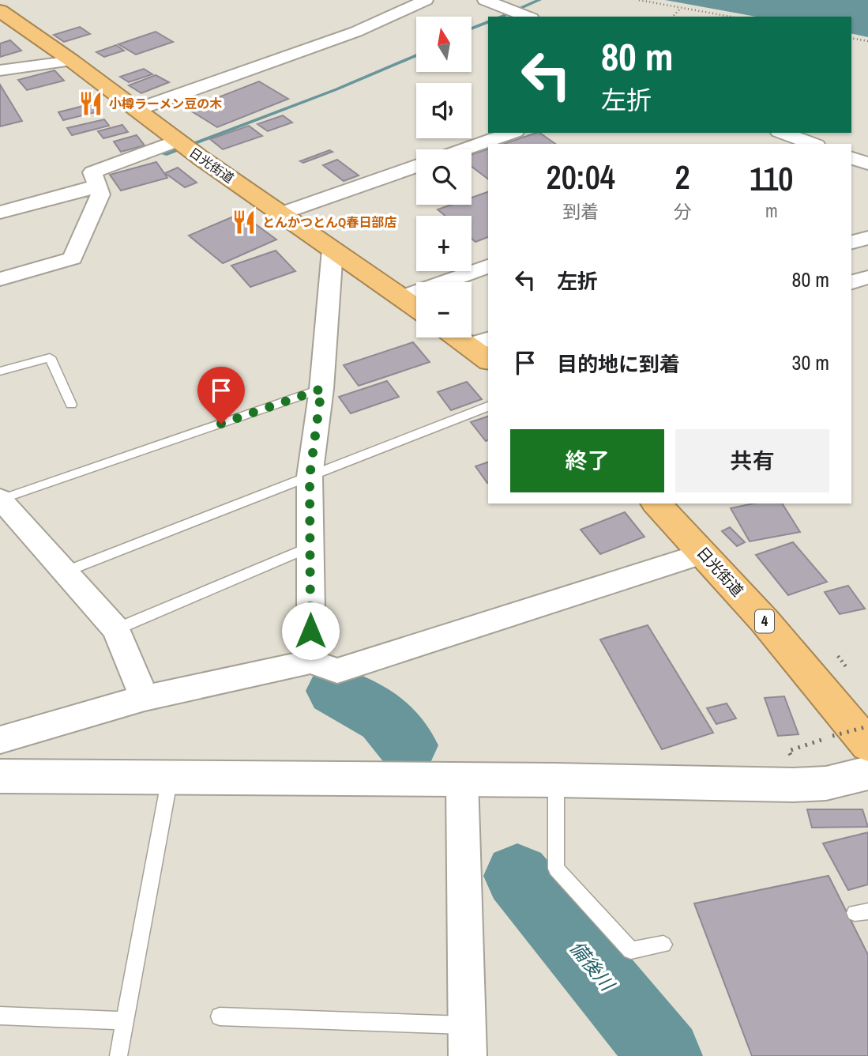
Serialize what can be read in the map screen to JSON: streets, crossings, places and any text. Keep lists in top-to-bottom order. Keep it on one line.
{"streets":{"highway":["日光街道","4"]},"water":["備後川"],"places":{"restaurant":["小樽ラーメン豆の木","とんかつとんQ春日部店"]},"north":"top","page":{"map_buttons":["+","−"],"turn":["80 m","左折"],"eta":["20:04","到着","2","分","110","m"],"list":[{"name":"左折","value":"80 m"},{"name":"目的地に到着","value":"30 m"}],"buttons":["終了","共有"]}}
